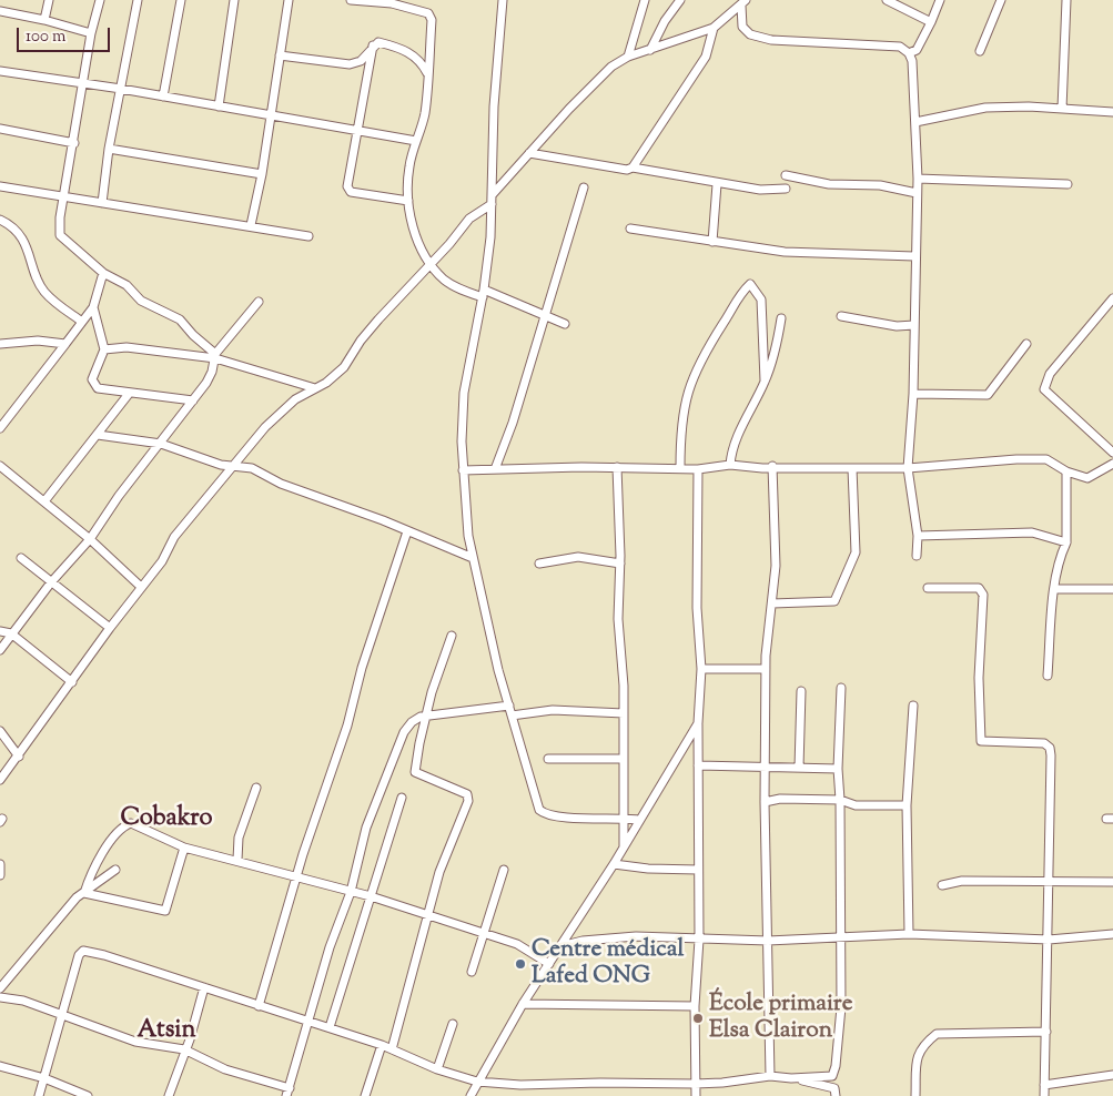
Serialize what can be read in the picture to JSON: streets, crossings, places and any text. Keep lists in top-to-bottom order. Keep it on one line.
{"districts":["Cobakro","Atsin"],"places":["Centre médical Lafed ONG","École primaire Elsa Clairon"],"scale_bar":"100 m"}
